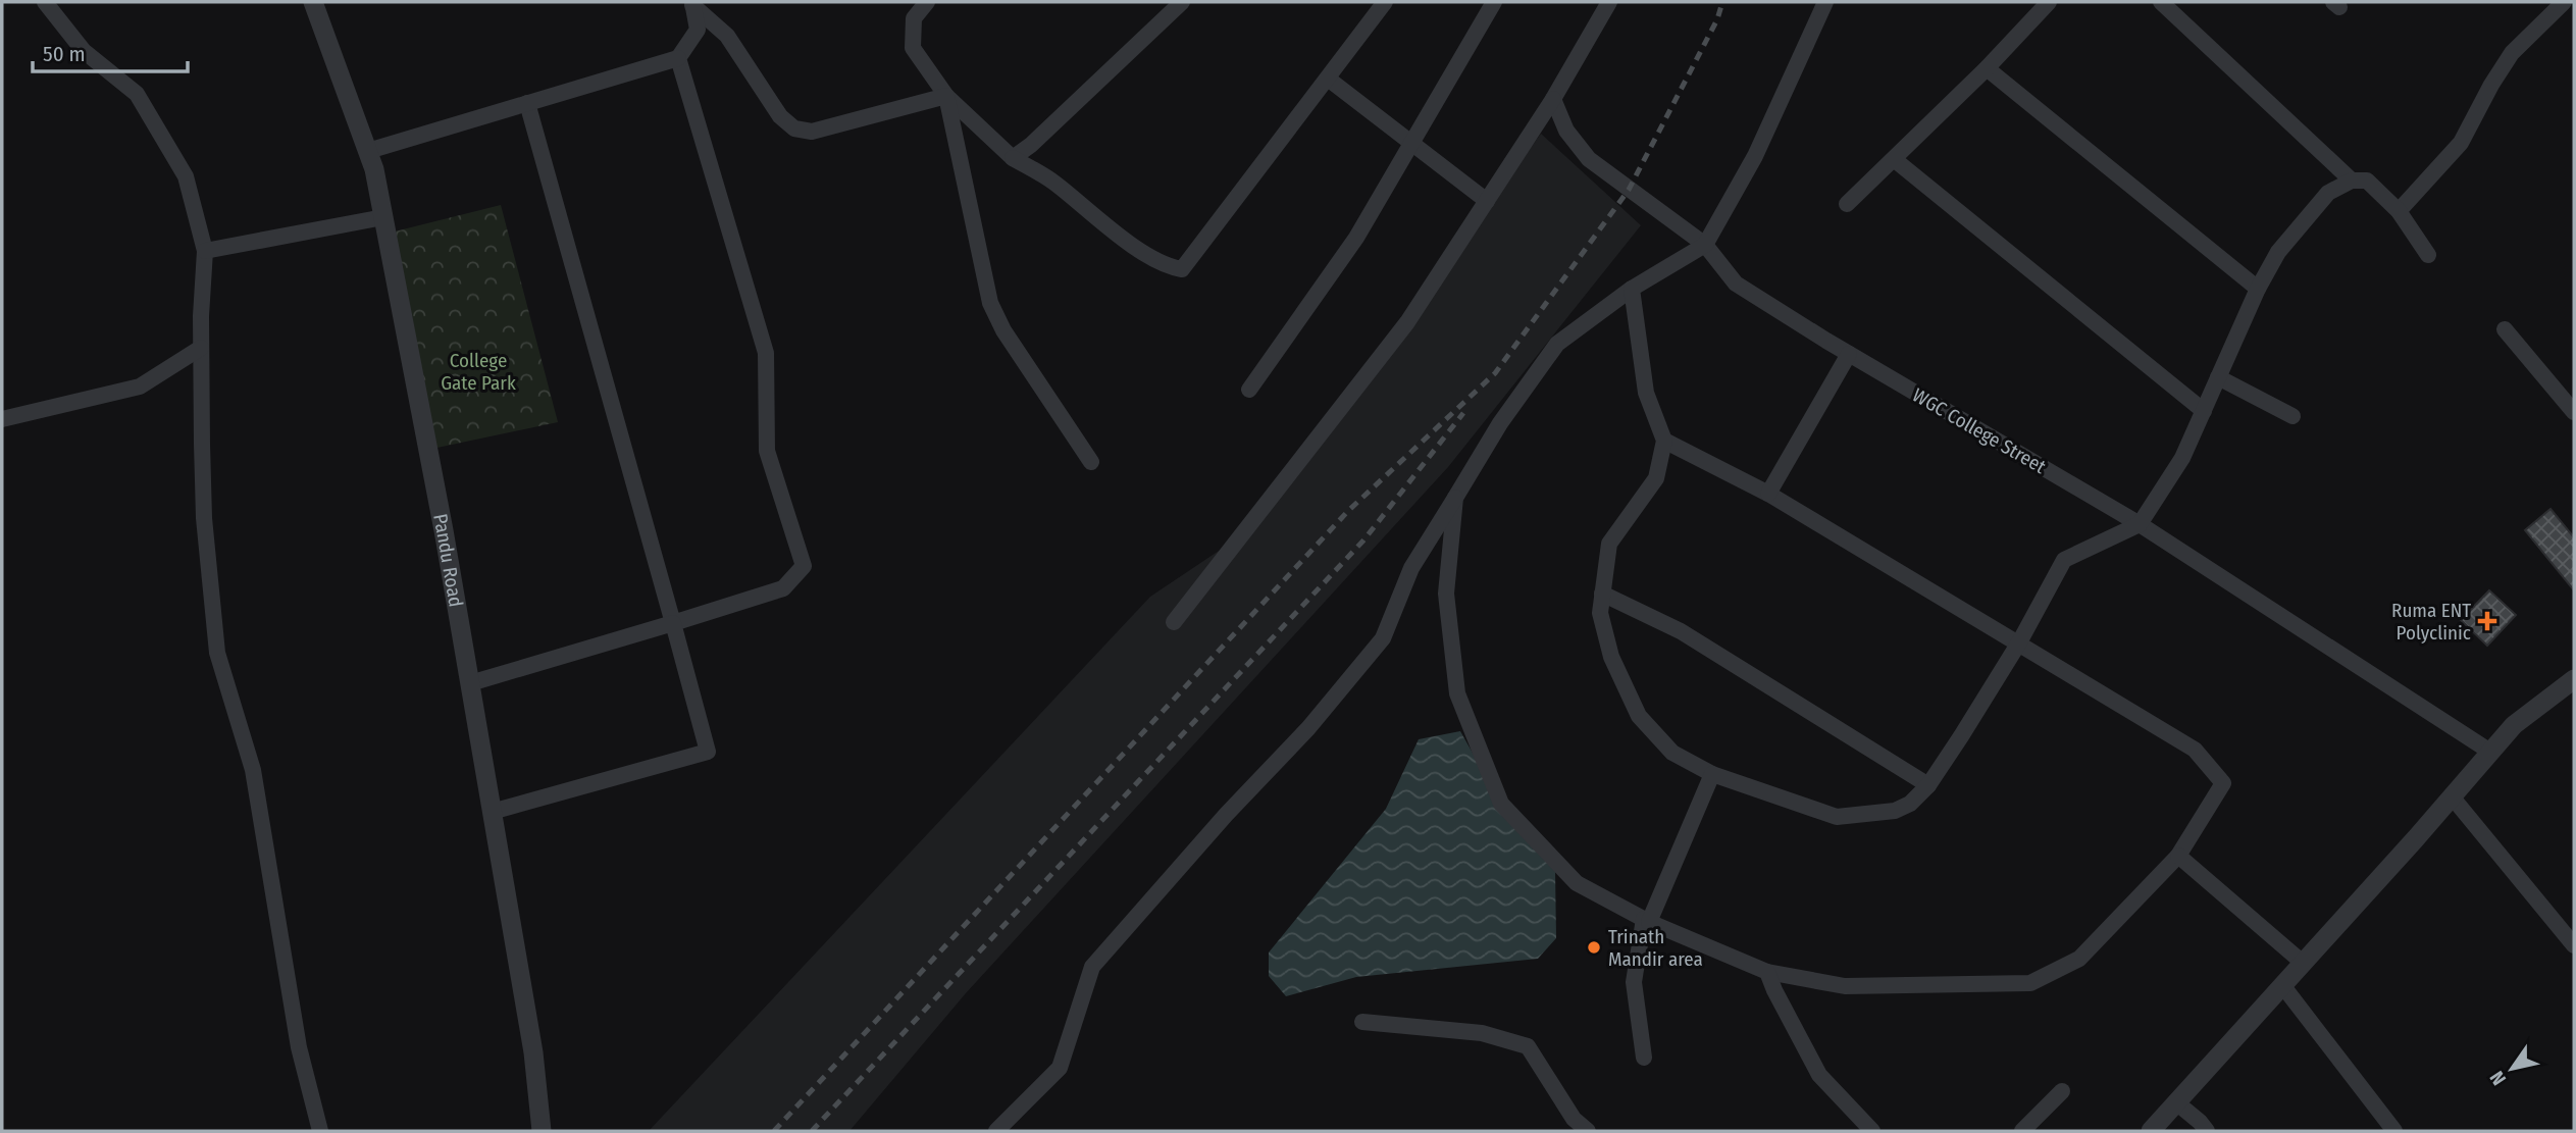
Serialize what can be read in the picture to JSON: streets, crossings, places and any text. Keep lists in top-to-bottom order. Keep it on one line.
{"streets":{"street":["WGC College Street","Pandu Road"]},"parks":["College Gate Park"],"places":{"health":["Ruma ENT Polyclinic"],"other":["Trinath Mandir area"]},"scale_bar":"50 m","north":"bottom left"}
